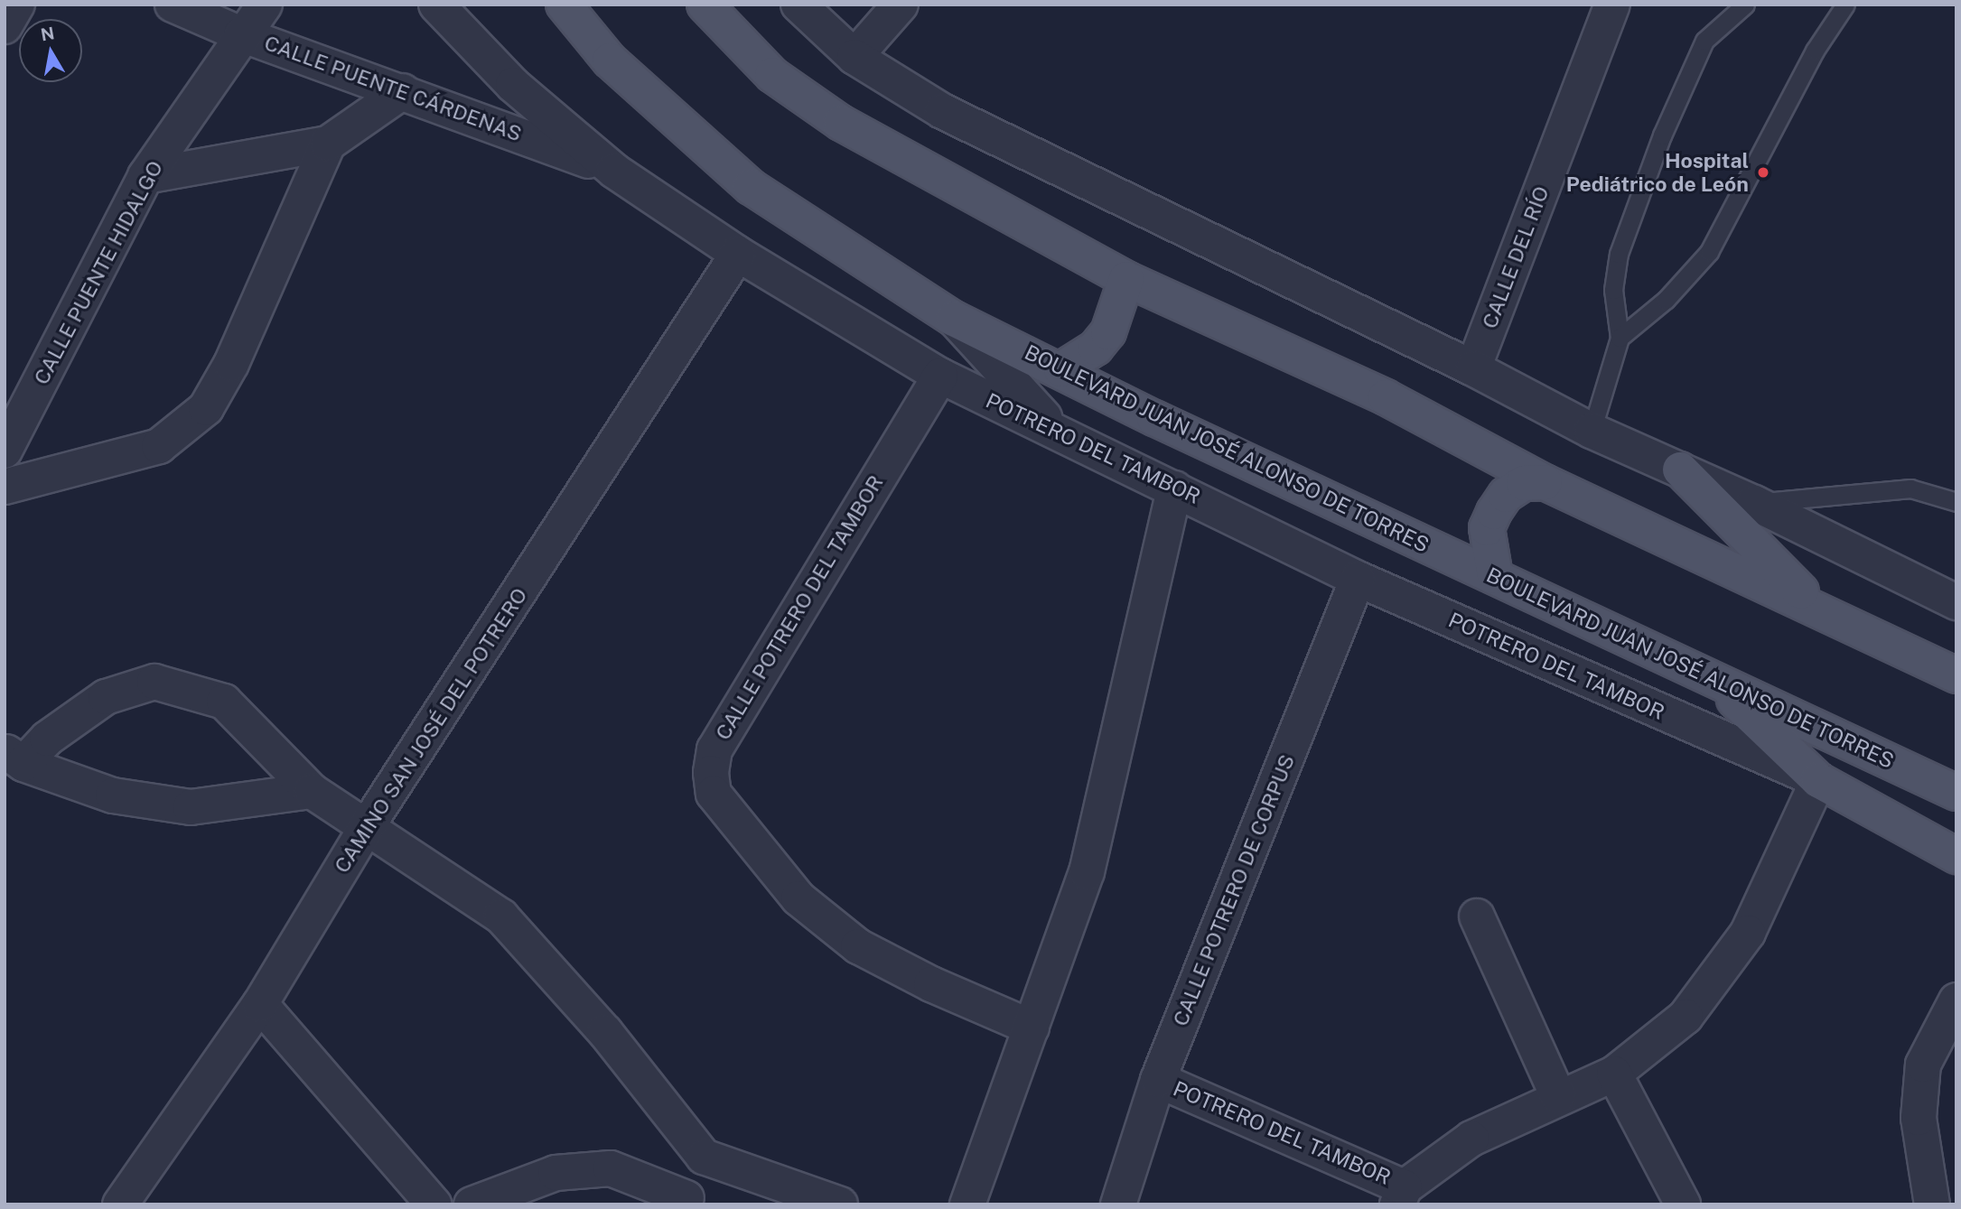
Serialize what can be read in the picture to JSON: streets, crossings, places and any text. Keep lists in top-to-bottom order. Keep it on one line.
{"streets":{"main road":["BOULEVARD JUAN JOSÉ ALONSO DE TORRES"],"street":["CALLE PUENTE CÁRDENAS","CALLE DEL RÍO","CALLE PUENTE HIDALGO","POTRERO DEL TAMBOR","CALLE POTRERO DEL TAMBOR","CAMINO SAN JOSÉ DEL POTRERO","CALLE POTRERO DE CORPUS"]},"crossings":[["CALLE PUENTE CÁRDENAS","CALLE PUENTE HIDALGO"],["CALLE PUENTE CÁRDENAS","POTRERO DEL TAMBOR"],["POTRERO DEL TAMBOR","CALLE POTRERO DEL TAMBOR"],["POTRERO DEL TAMBOR","CAMINO SAN JOSÉ DEL POTRERO"],["POTRERO DEL TAMBOR","CALLE POTRERO DE CORPUS"]],"places":["Hospital Pediátrico de León"],"north":"top"}
